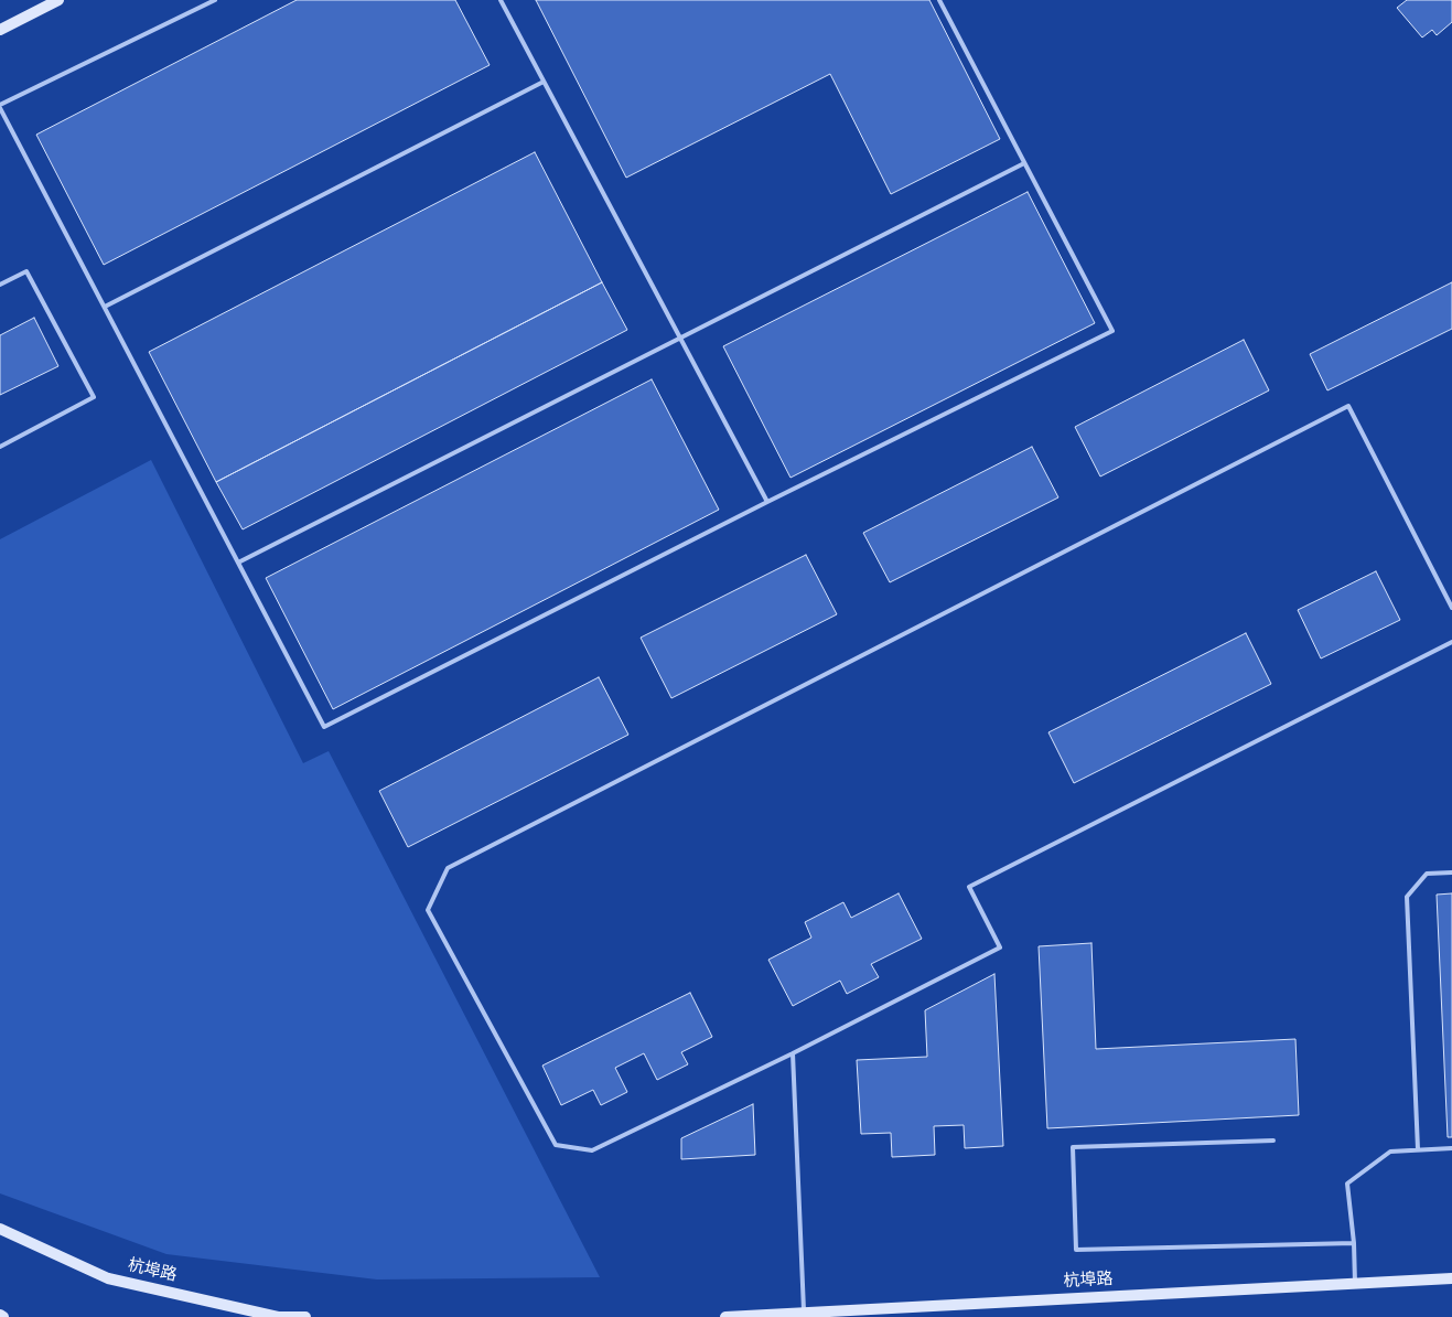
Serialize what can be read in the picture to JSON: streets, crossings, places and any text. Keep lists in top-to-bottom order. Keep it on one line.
{"streets":{"main road":["杭埠路"]}}
